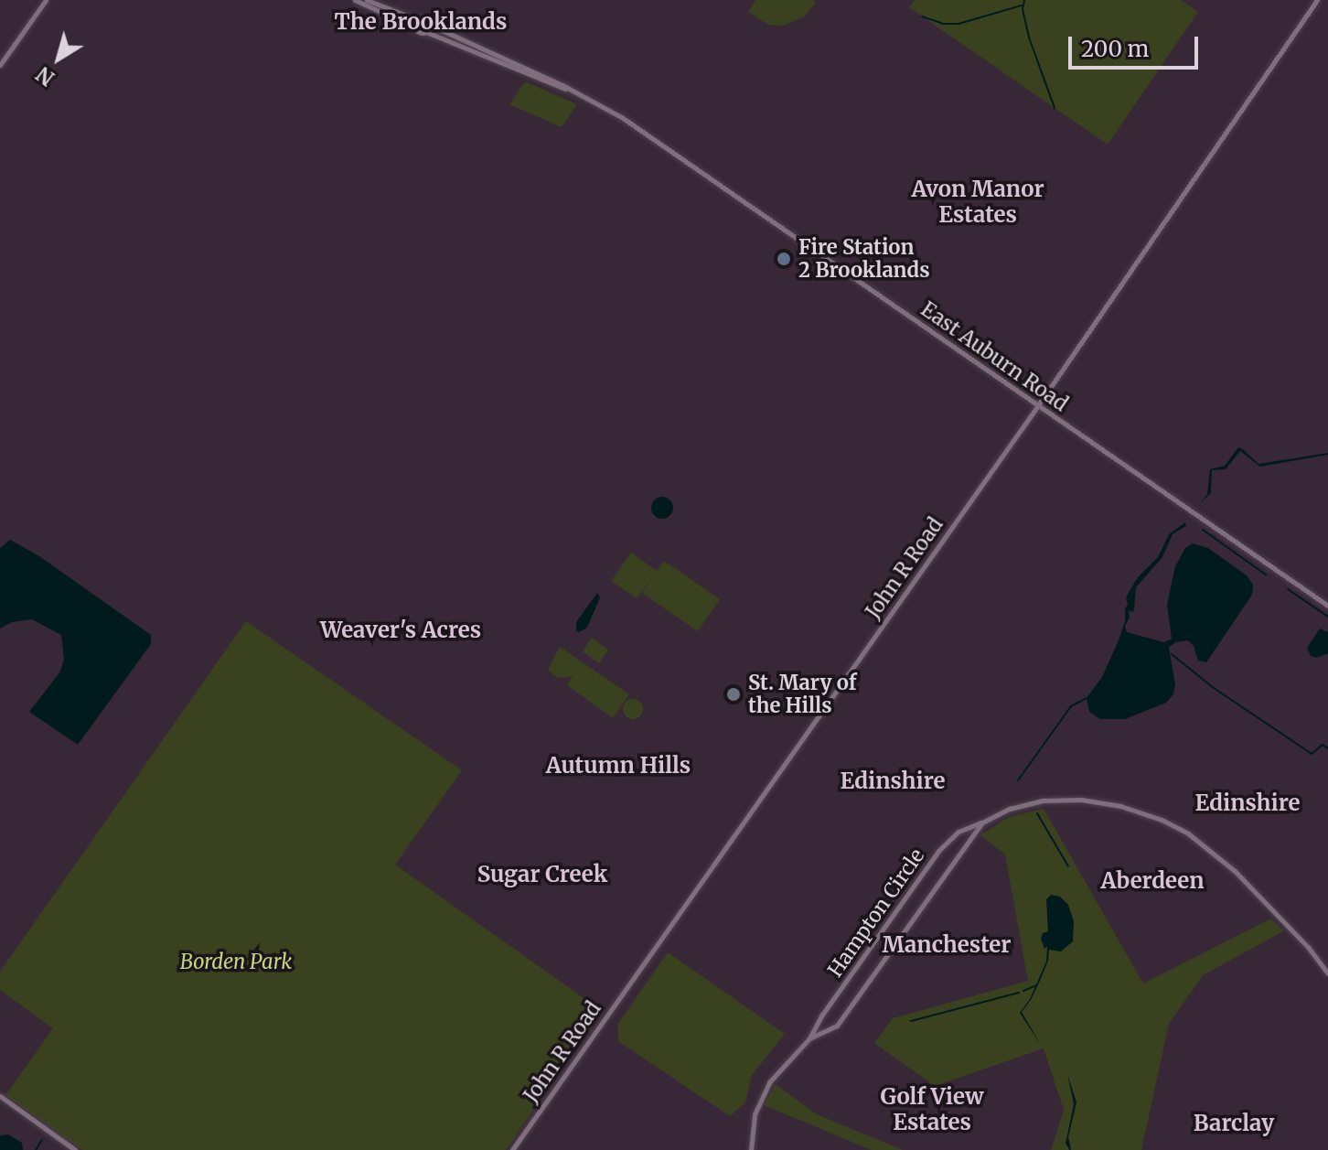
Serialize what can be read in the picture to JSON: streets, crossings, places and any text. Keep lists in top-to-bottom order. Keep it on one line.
{"streets":{"main road":["East Auburn Road","John R Road","Hampton Circle"]},"crossings":[["East Auburn Road","John R Road"]],"districts":["The Brooklands","Avon Manor Estates","Weaver's Acres","Autumn Hills","Edinshire","Edinshire","Sugar Creek","Aberdeen","Manchester","Golf View Estates","Barclay"],"parks":["Borden Park"],"places":["Fire Station 2 Brooklands","St. Mary of the Hills"],"scale_bar":"200 m","north":"bottom left"}
